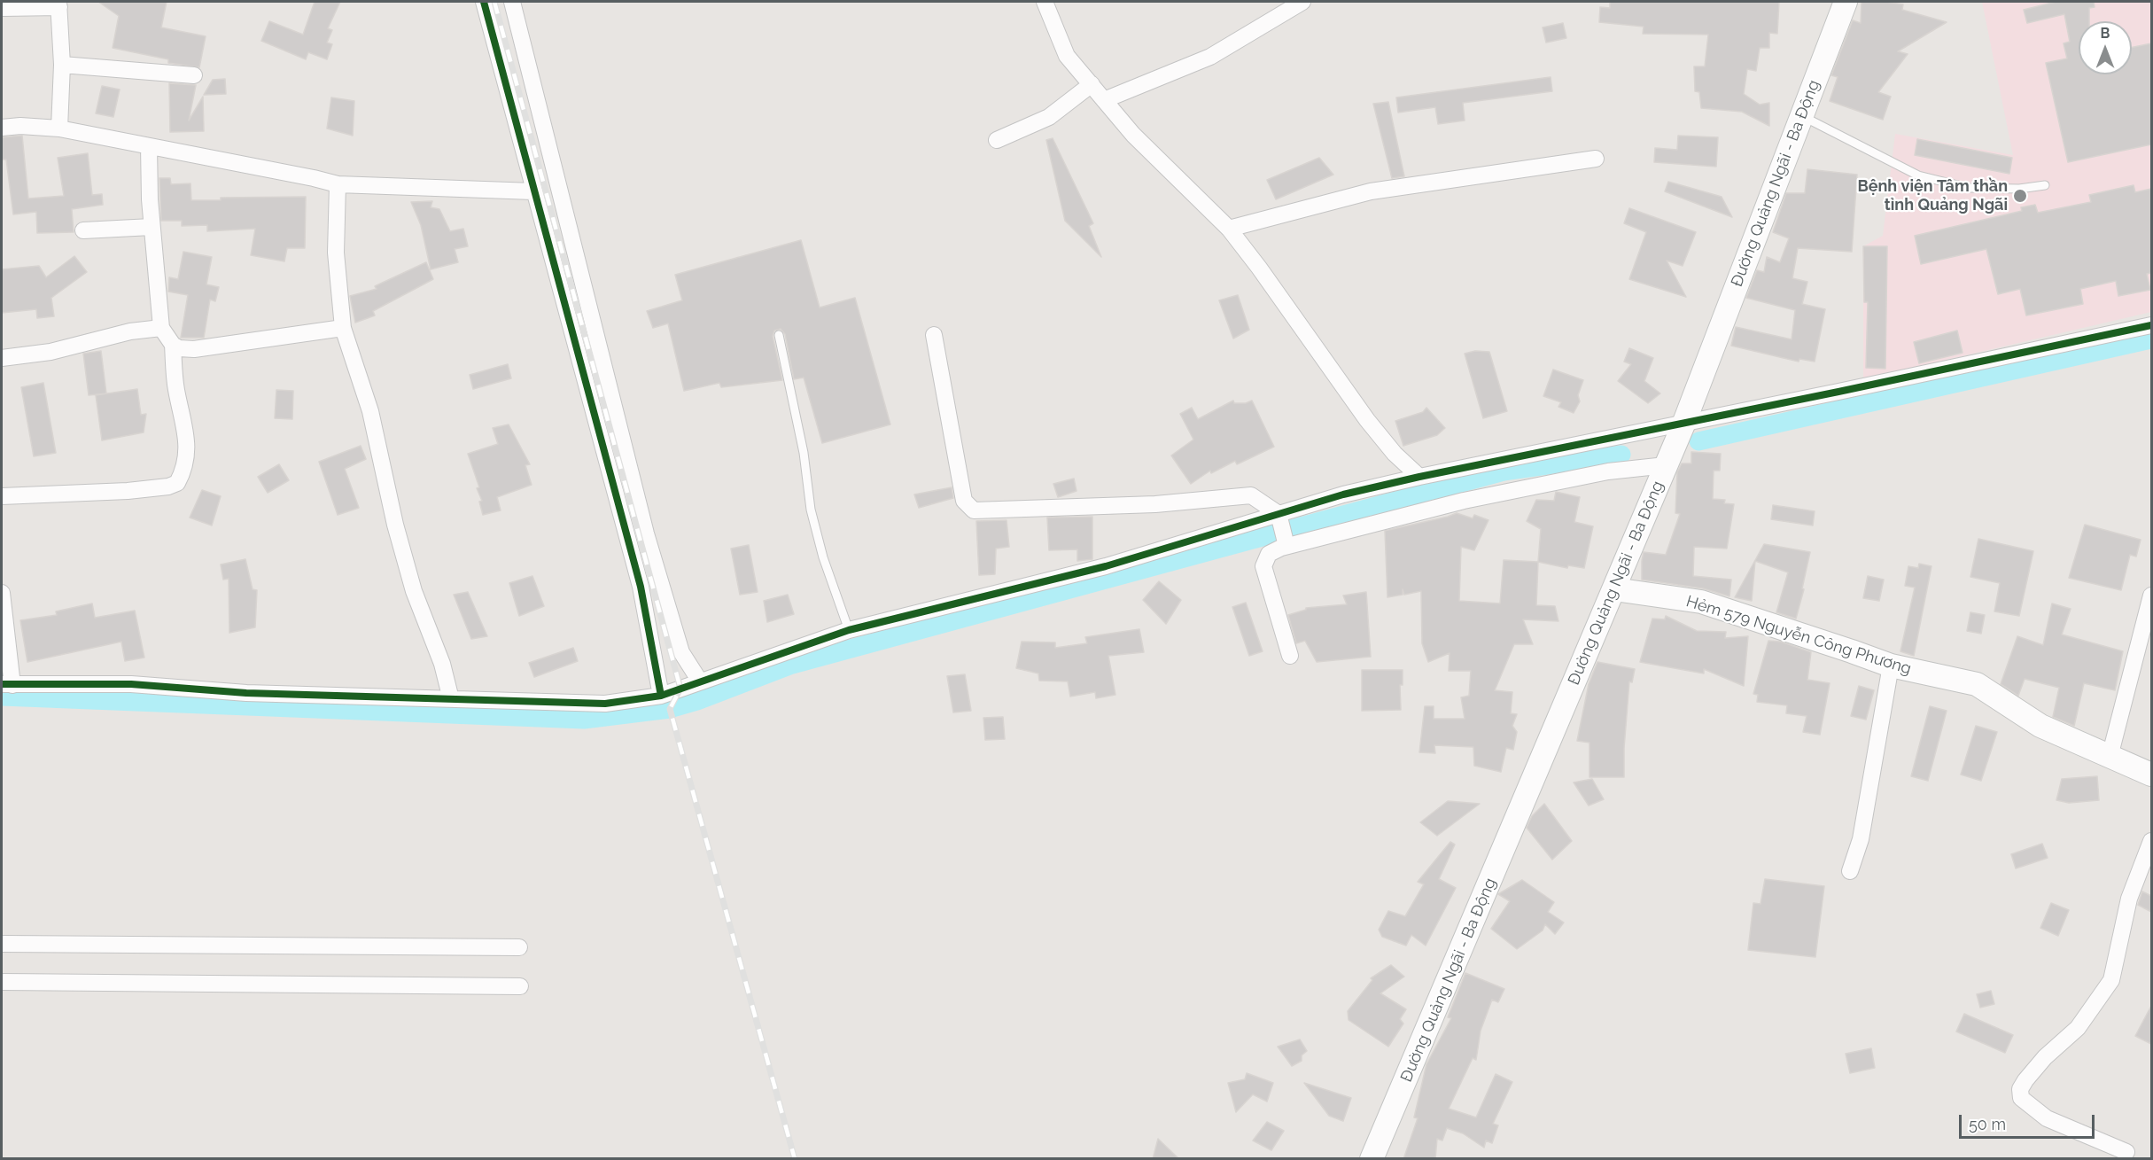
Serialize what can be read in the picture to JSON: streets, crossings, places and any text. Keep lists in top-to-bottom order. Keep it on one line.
{"streets":{"main road":["Đường Quảng Ngãi - Ba Động","Hẻm 579 Nguyễn Công Phương"]},"crossings":[["Đường Quảng Ngãi - Ba Động","Hẻm 579 Nguyễn Công Phương"]],"places":["Bệnh viện Tâm thần tỉnh Quảng Ngãi"],"scale_bar":"50 m","north":"top"}
